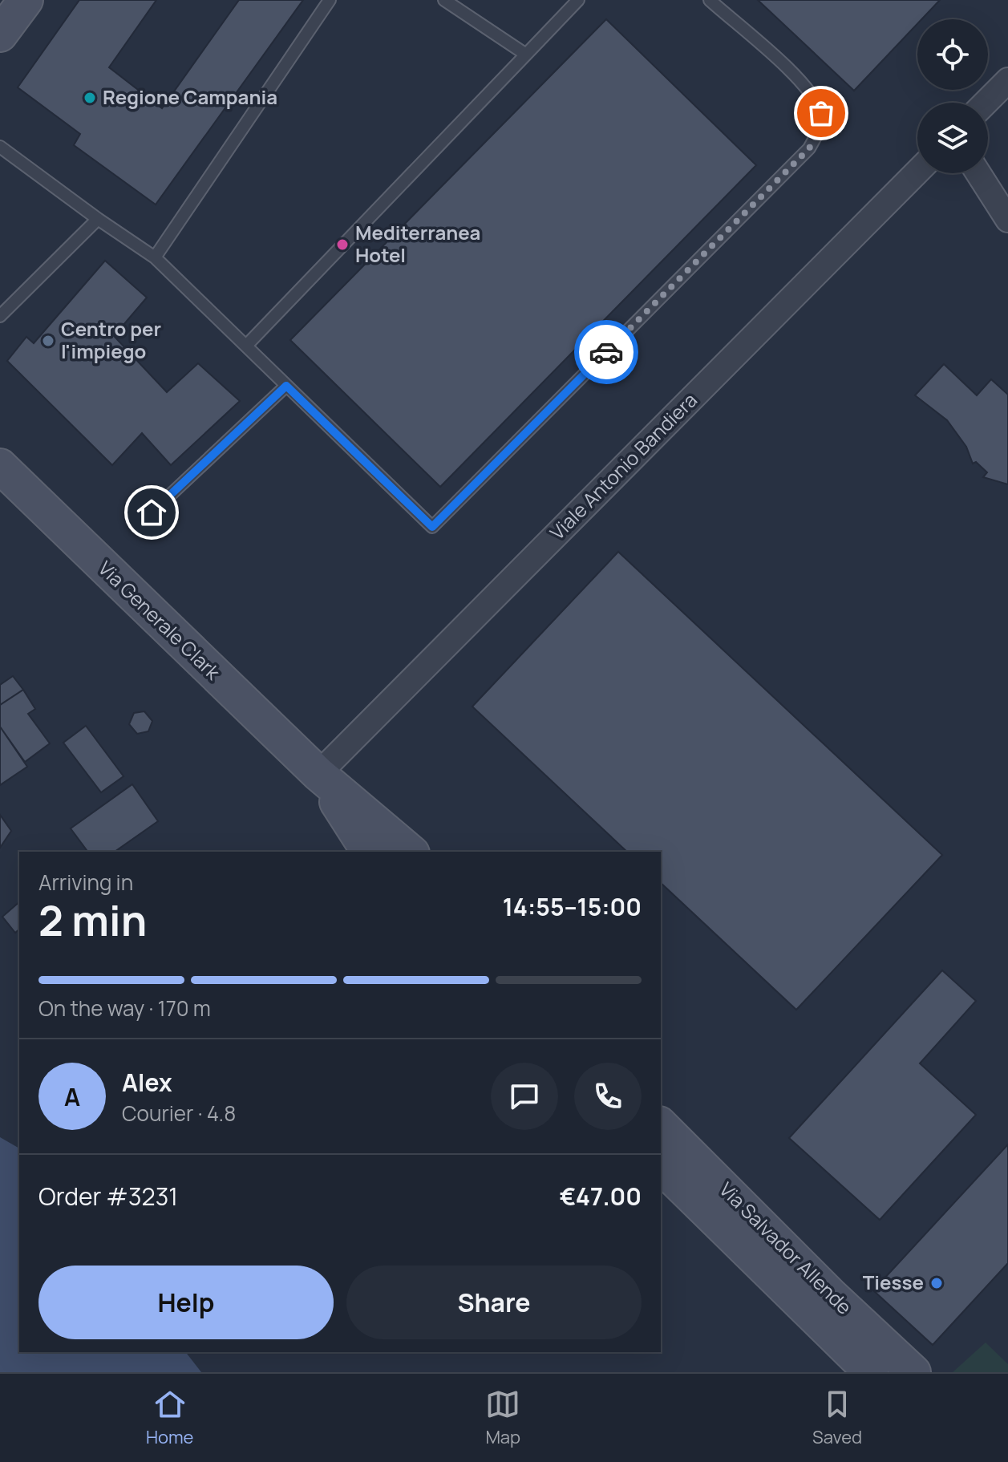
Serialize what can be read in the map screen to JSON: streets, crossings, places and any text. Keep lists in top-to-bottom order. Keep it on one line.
{"streets":{"main road":["Via Generale Clark","Via Salvador Allende"],"street":["Viale Antonio Bandiera"]},"crossings":[["Viale Antonio Bandiera","Via Generale Clark"]],"places":["Regione Campania","Mediterranea Hotel","Centro per l'impiego","Tiesse"],"page":{"heading":["2 min","Arriving in","14:55–15:00"],"panel":["Alex","Courier · 4.8","Order #3231","€47.00"],"bar":"On the way · 170 m","round":"A","buttons":["Help","Share"],"tabs":["Home","Map","Saved"]}}
